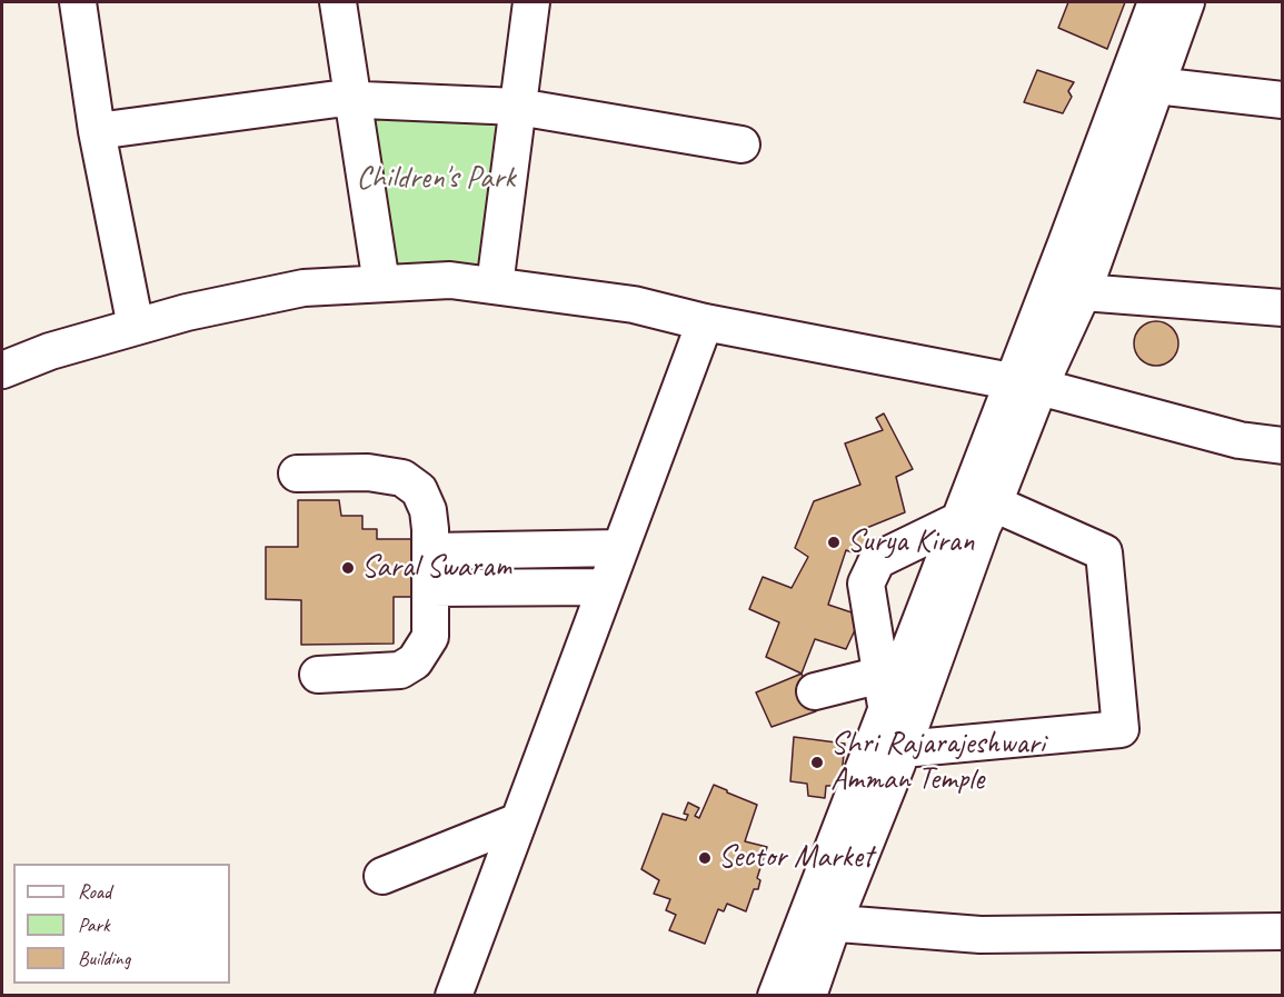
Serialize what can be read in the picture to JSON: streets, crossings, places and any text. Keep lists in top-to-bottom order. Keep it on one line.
{"parks":["Children's Park"],"places":["Surya Kiran","Saral Swaram","Shri Rajarajeshwari Amman Temple","Sector Market"],"legend":["Road","Park","Building"]}
